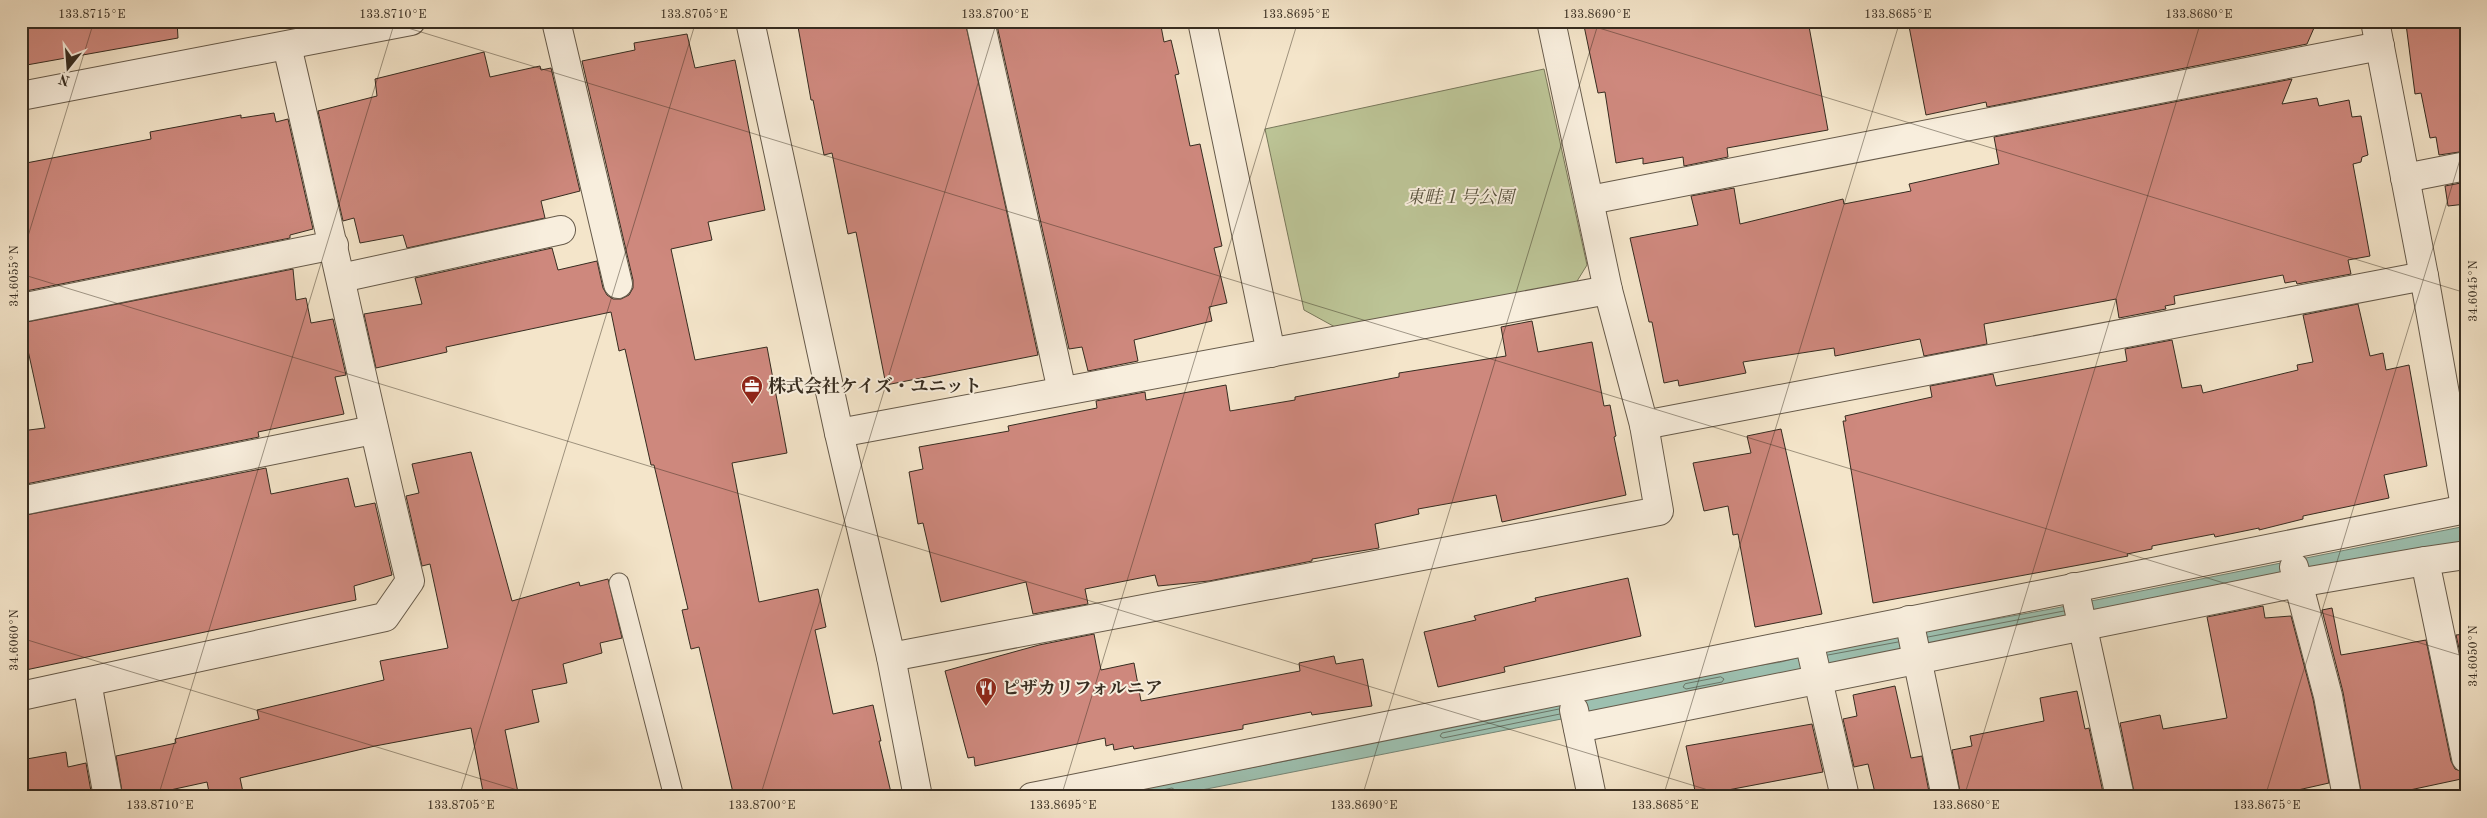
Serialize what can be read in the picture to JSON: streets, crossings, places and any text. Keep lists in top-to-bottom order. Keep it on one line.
{"parks":["東畦１号公園"],"places":{"office":["株式会社ケイズ・ユニット"],"restaurant":["ピザカリフォルニア"]},"north":"bottom","coordinates":["133.8715°E","133.8710°E","133.8705°E","133.8700°E","133.8695°E","133.8690°E","133.8685°E","133.8680°E","34.6055°N","34.6045°N","34.6060°N","34.6050°N","133.8675°E"]}
